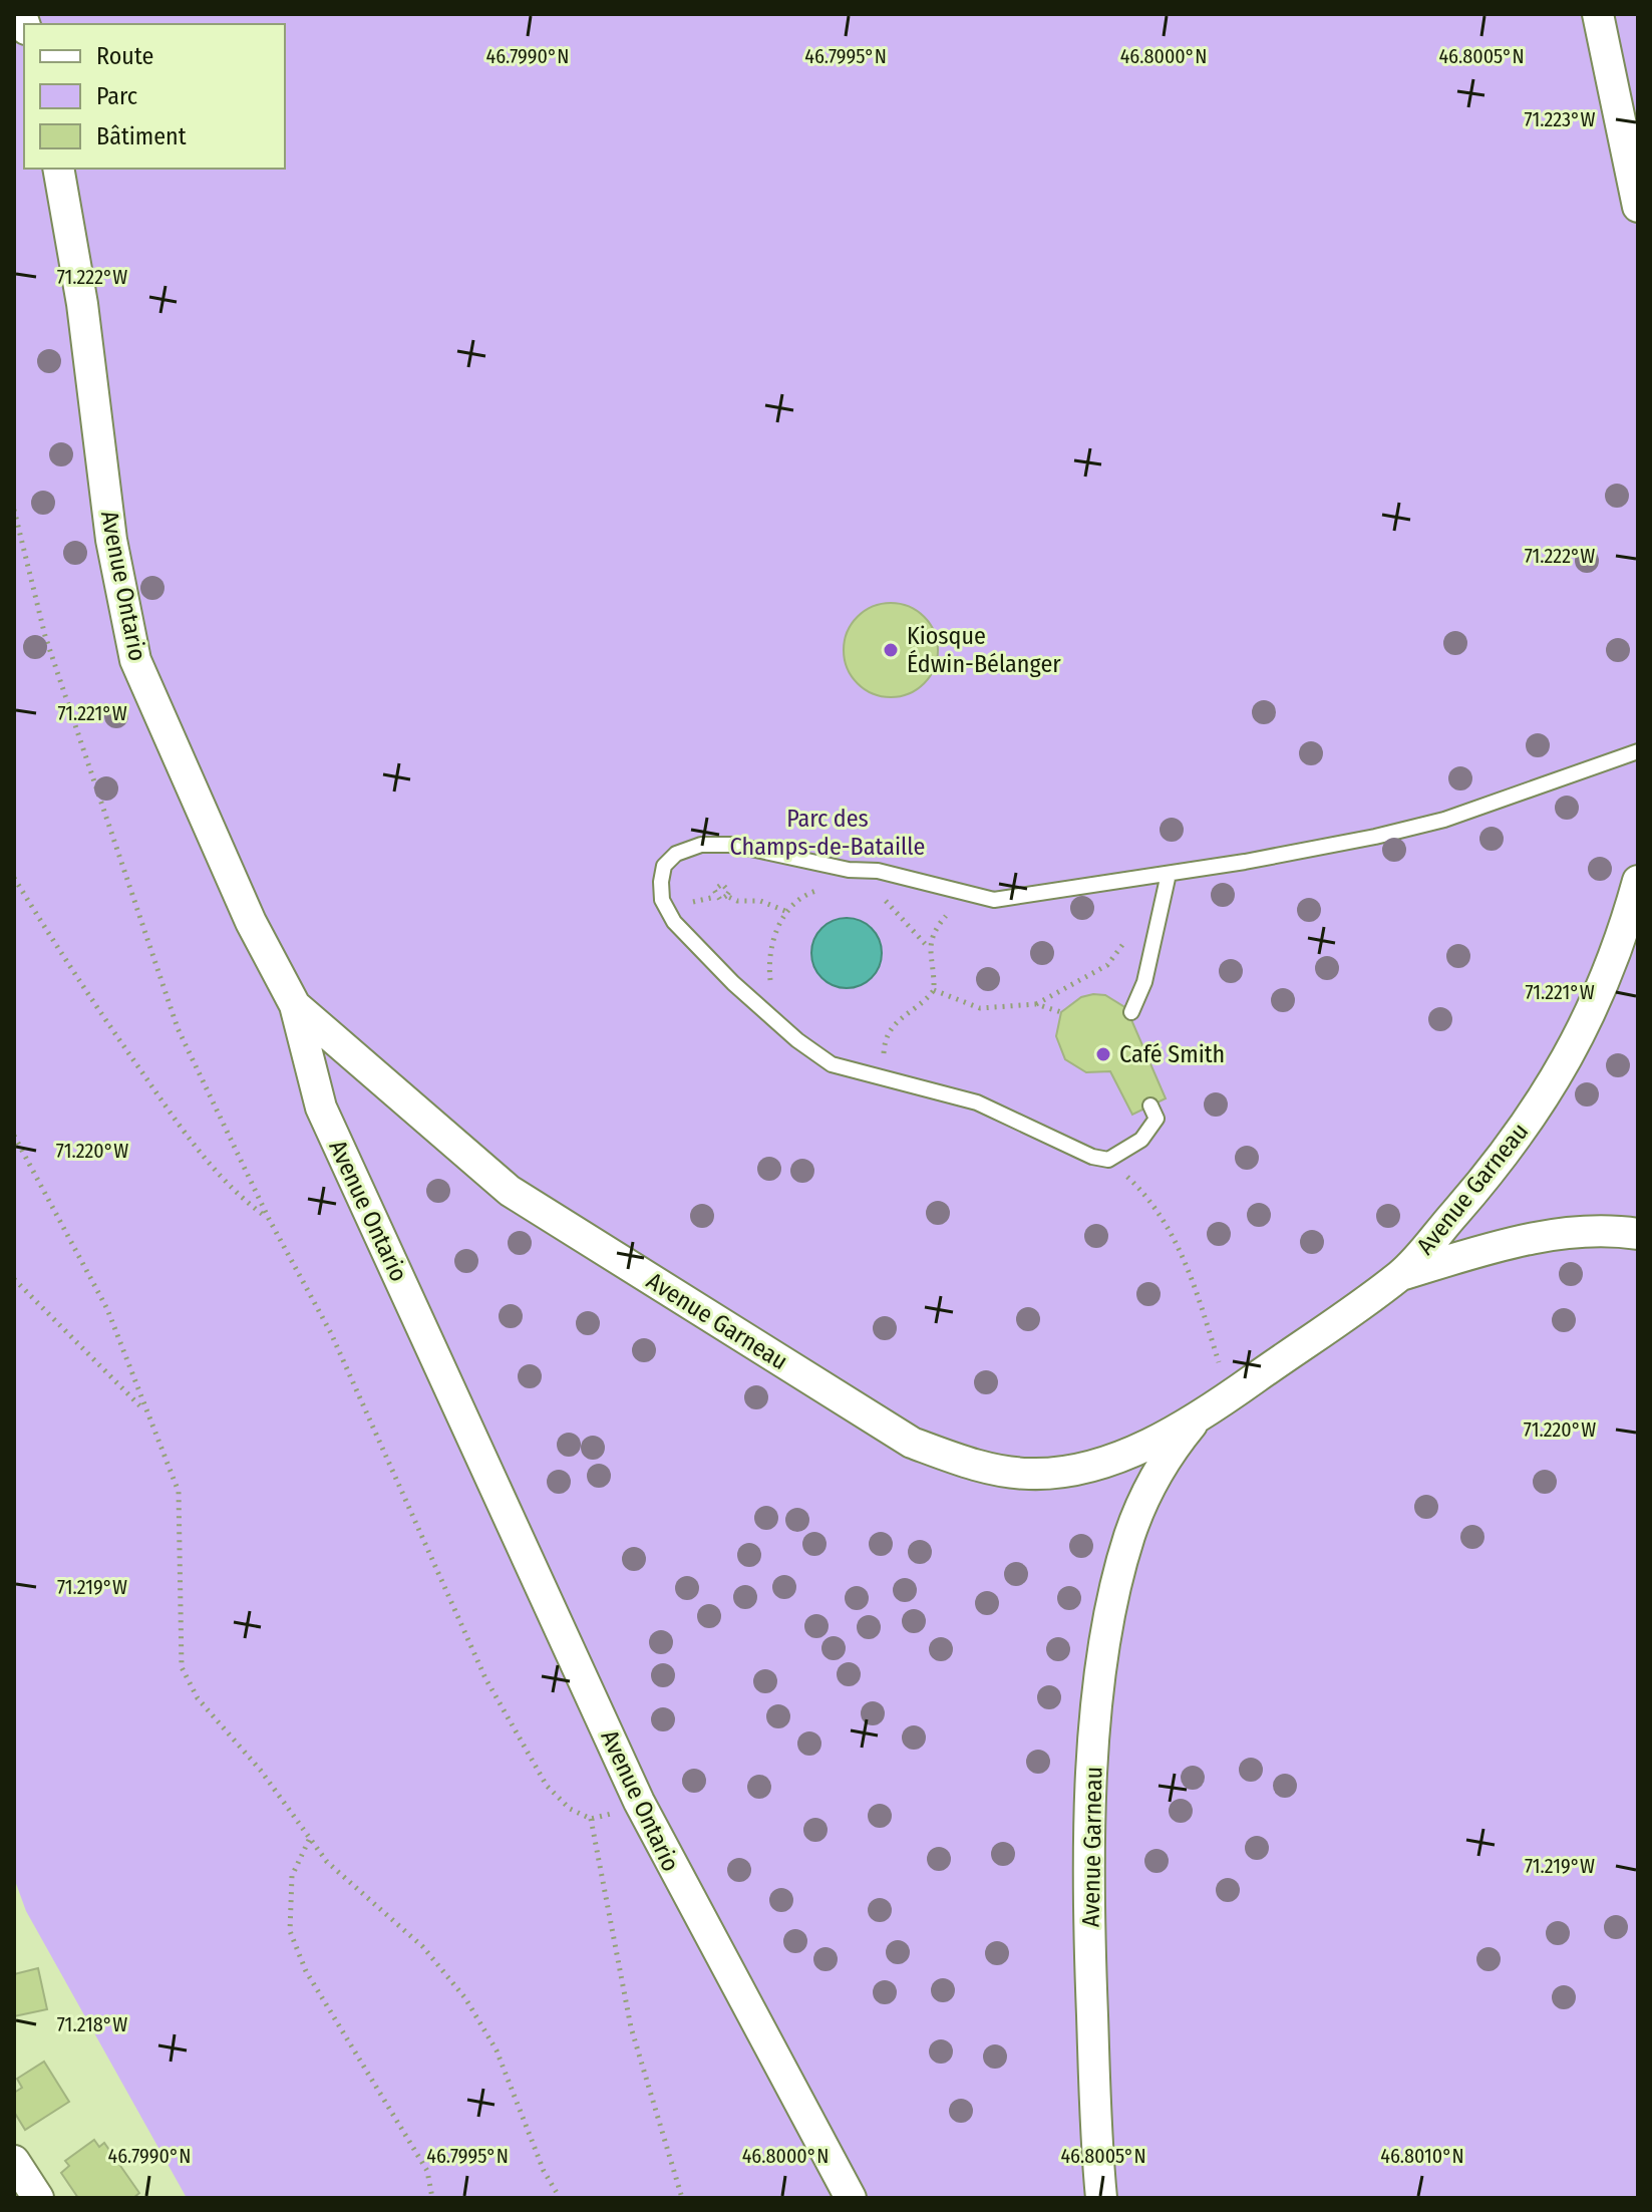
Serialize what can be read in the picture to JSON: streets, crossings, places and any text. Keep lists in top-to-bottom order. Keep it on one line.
{"streets":{"street":["Avenue Ontario","Avenue Garneau"]},"crossings":[["Avenue Ontario","Avenue Garneau"]],"parks":["Parc des Champs-de-Bataille"],"places":["Kiosque Édwin-Bélanger","Café Smith"],"legend":["Route","Parc","Bâtiment"],"coordinates":["46.7990°N","46.7995°N","46.8000°N","46.8005°N","71.223°W","71.222°W","71.221°W","71.220°W","71.219°W","71.218°W","46.8010°N"]}
